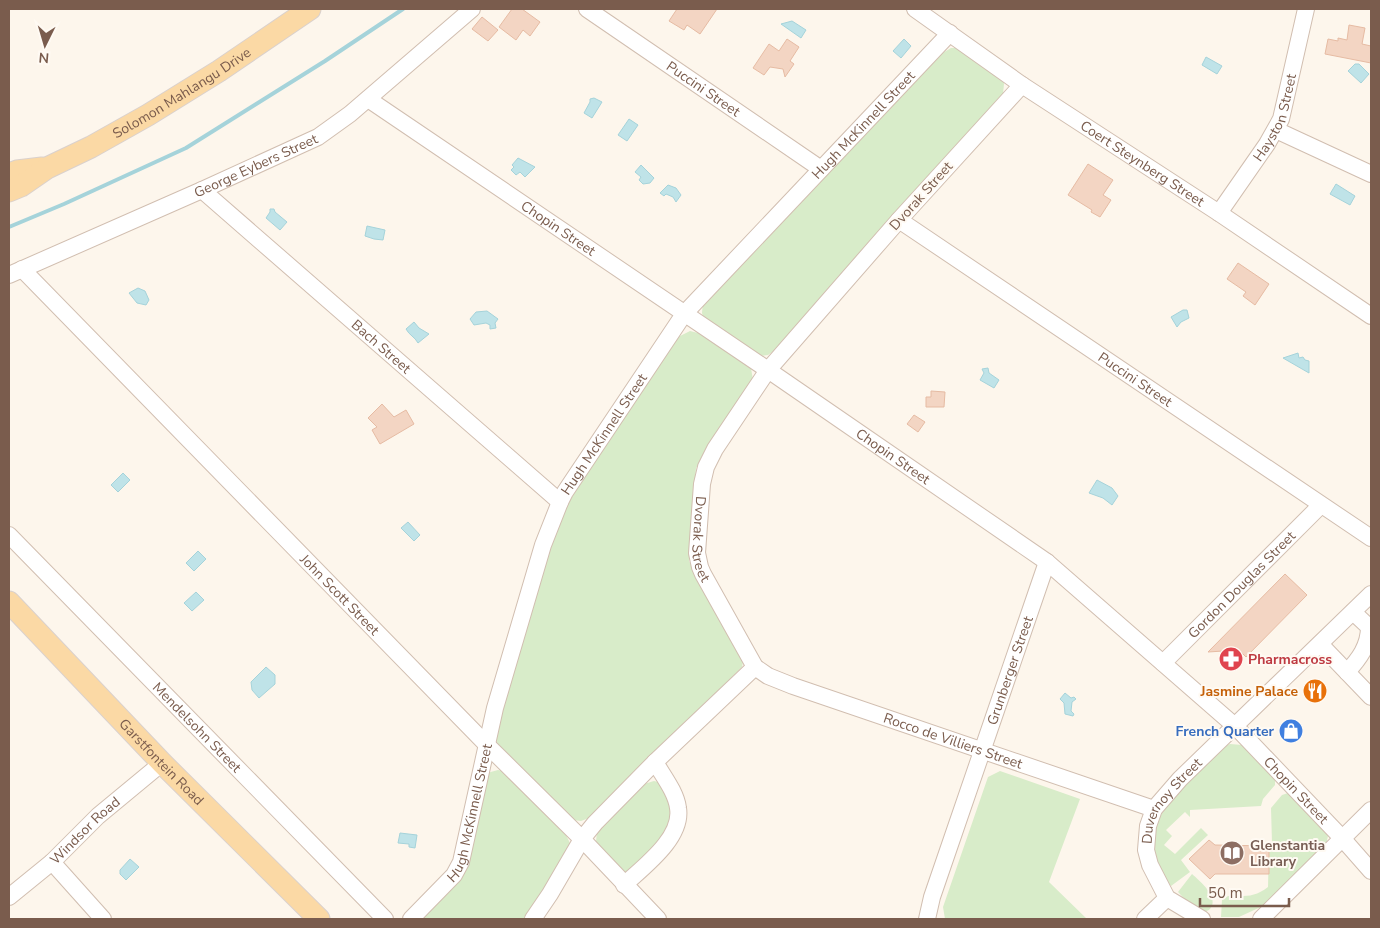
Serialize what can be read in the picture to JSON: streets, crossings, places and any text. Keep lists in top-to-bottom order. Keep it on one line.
{"streets":{"main road":["Solomon Mahlangu Drive","Garstfontein Road"],"street":["Puccini Street","Hayston Street","Hugh McKinnell Street","Coert Steynberg Street","George Eybers Street","Dvorak Street","Chopin Street","Bach Street","Gordon Douglas Street","John Scott Street","Grunberger Street","Mendelsohn Street","Rocco de Villiers Street","Duvernoy Street","Windsor Road"]},"crossings":[["Puccini Street","Hugh McKinnell Street"],["Puccini Street","Dvorak Street"],["Puccini Street","Gordon Douglas Street"],["Hayston Street","Coert Steynberg Street"],["Hugh McKinnell Street","Coert Steynberg Street"],["Hugh McKinnell Street","Chopin Street"],["Hugh McKinnell Street","Bach Street"],["Hugh McKinnell Street","John Scott Street"],["Coert Steynberg Street","Dvorak Street"],["George Eybers Street","Chopin Street"],["George Eybers Street","Bach Street"],["George Eybers Street","John Scott Street"],["Dvorak Street","Chopin Street"],["Dvorak Street","Rocco de Villiers Street"],["Chopin Street","Gordon Douglas Street"],["Chopin Street","Grunberger Street"],["Chopin Street","Duvernoy Street"],["Grunberger Street","Rocco de Villiers Street"],["Rocco de Villiers Street","Duvernoy Street"],["Garstfontein Road","Windsor Road"]],"places":{"pharmacy":["Pharmacross"],"restaurant":["Jasmine Palace"],"shop":["French Quarter"],"library":["Glenstantia Library"]},"scale_bar":"50 m","north":"bottom"}
